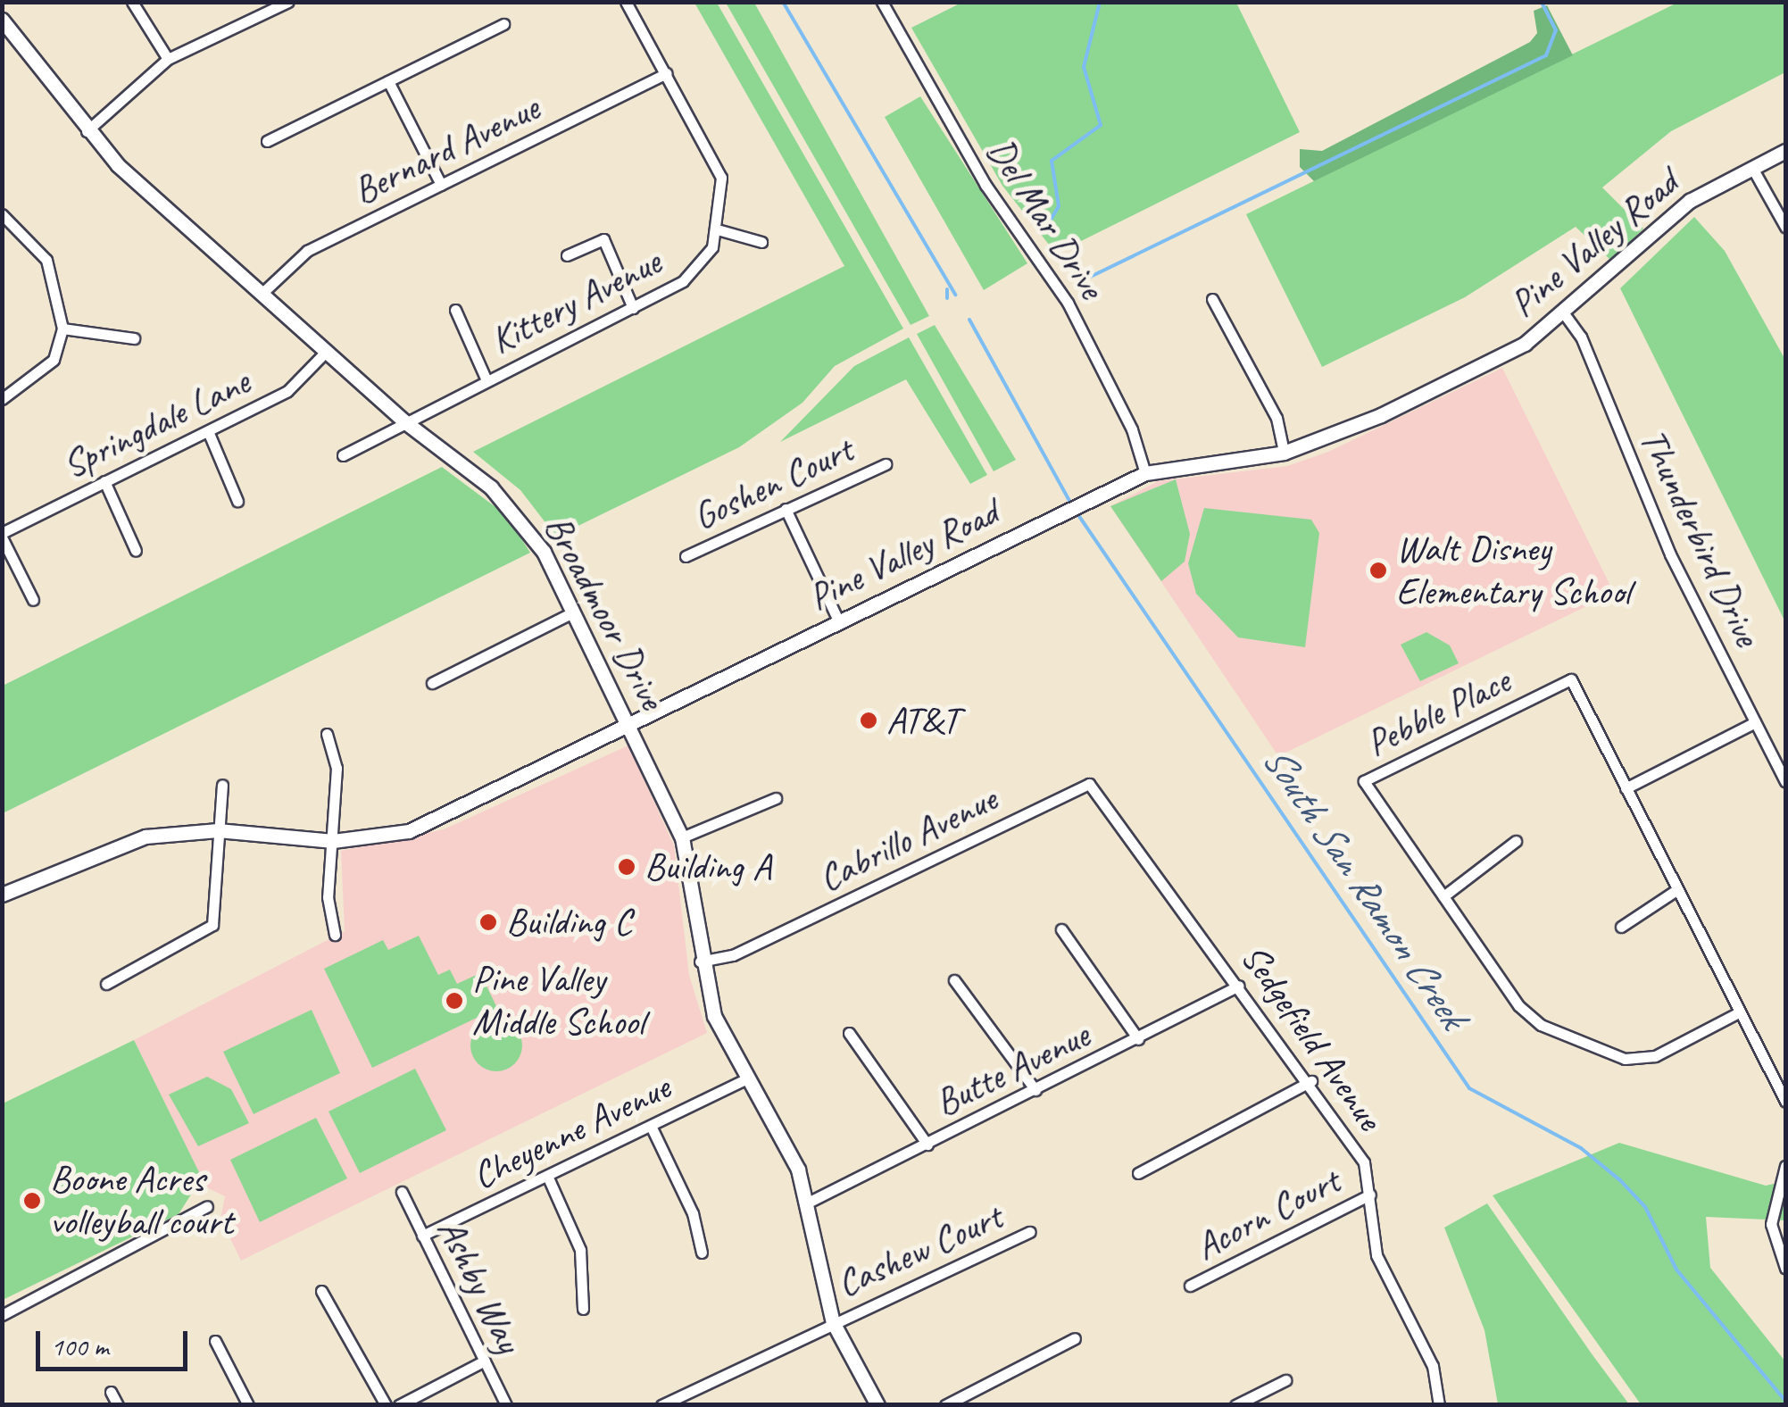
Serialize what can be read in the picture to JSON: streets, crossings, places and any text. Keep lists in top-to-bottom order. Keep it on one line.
{"streets":{"street":["Bernard Avenue","Del Mar Drive","Pine Valley Road","Kittery Avenue","Springdale Lane","Goshen Court","Thunderbird Drive","Broadmoor Drive","Pebble Place","Cabrillo Avenue","Sedgefield Avenue","Butte Avenue","Cheyenne Avenue","Acorn Court","Cashew Court","Ashby Way"]},"crossings":[["Bernard Avenue","Broadmoor Drive"],["Del Mar Drive","Pine Valley Road"],["Pine Valley Road","Thunderbird Drive"],["Pine Valley Road","Broadmoor Drive"],["Kittery Avenue","Broadmoor Drive"],["Springdale Lane","Broadmoor Drive"],["Broadmoor Drive","Cabrillo Avenue"],["Broadmoor Drive","Butte Avenue"],["Broadmoor Drive","Cheyenne Avenue"],["Broadmoor Drive","Cashew Court"],["Cabrillo Avenue","Sedgefield Avenue"],["Sedgefield Avenue","Butte Avenue"],["Sedgefield Avenue","Acorn Court"],["Cheyenne Avenue","Ashby Way"]],"water":["South San Ramon Creek"],"places":["Walt Disney Elementary School","AT&T","Building A","Building C","Pine Valley Middle School","Boone Acres volleyball court"],"scale_bar":"100 m"}
